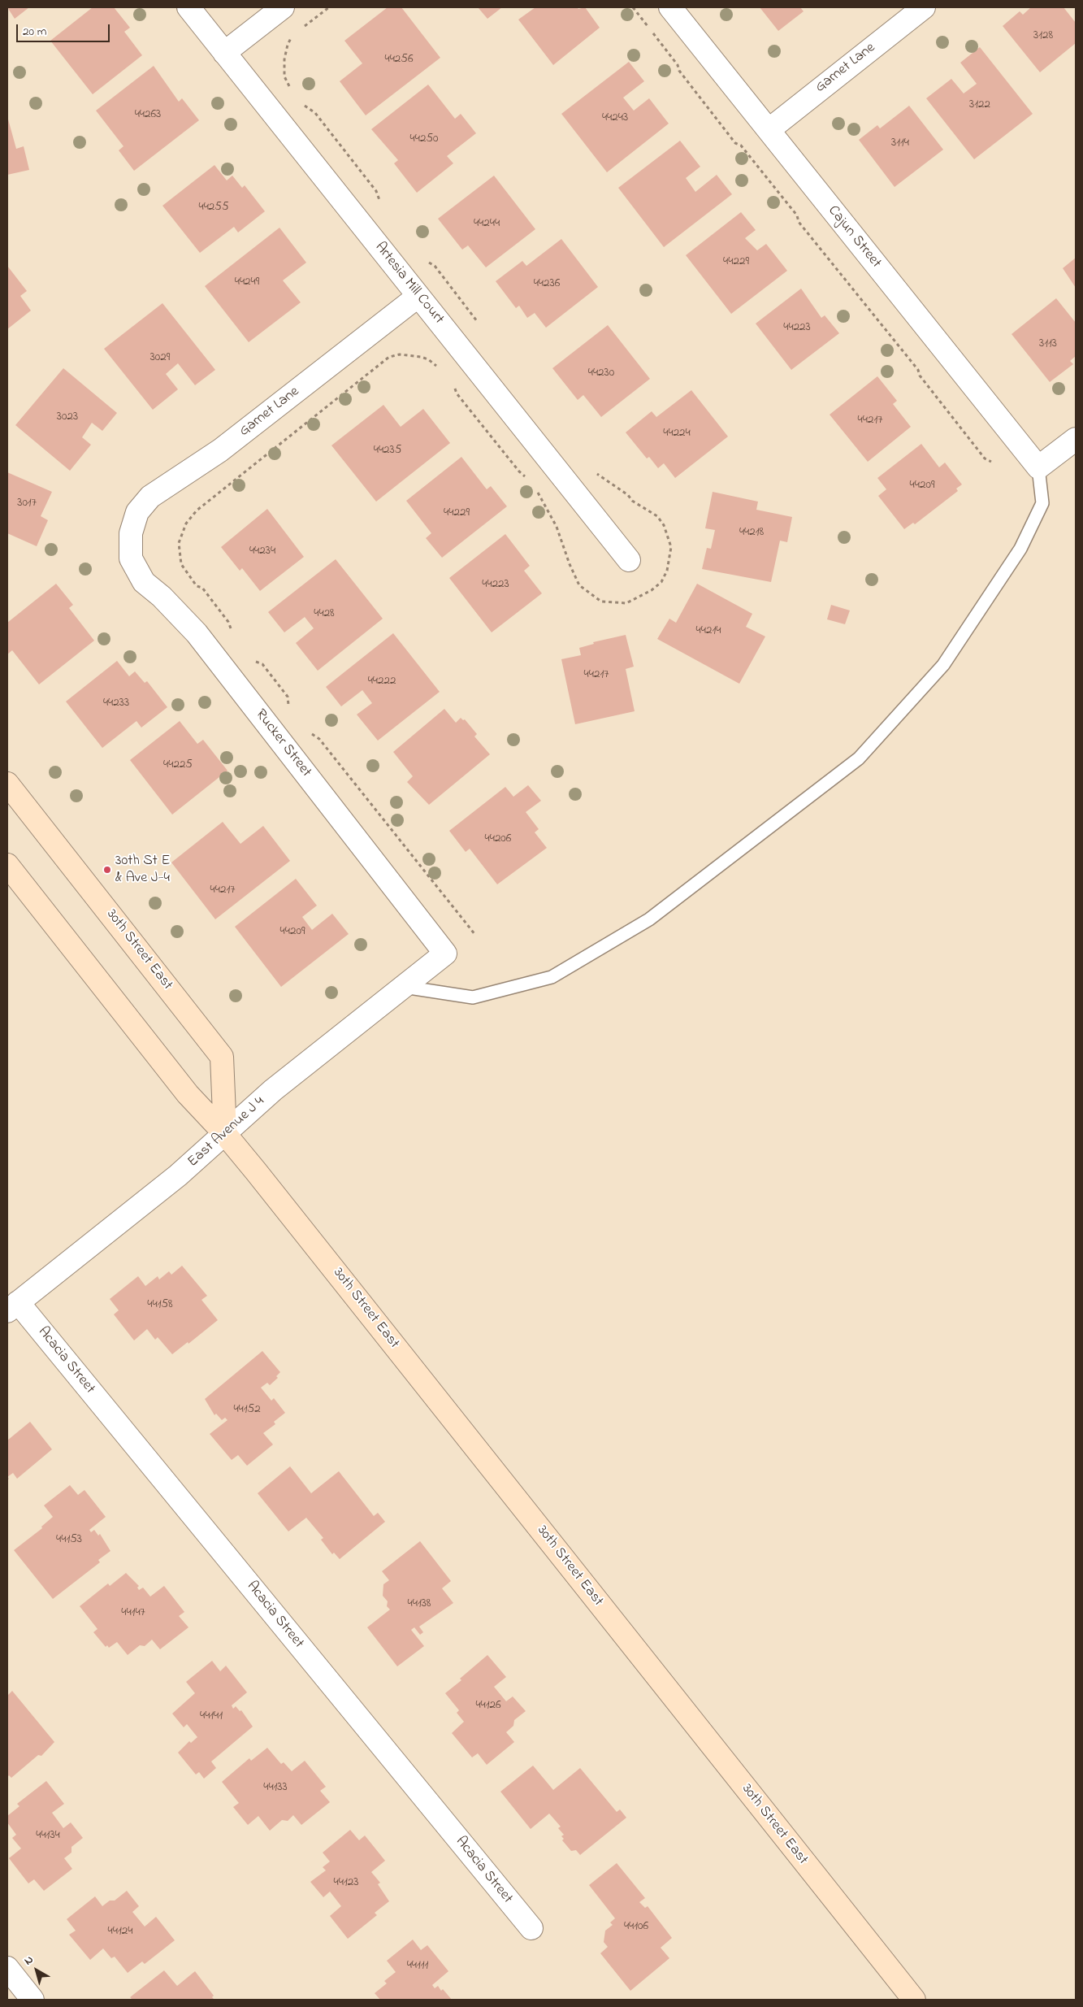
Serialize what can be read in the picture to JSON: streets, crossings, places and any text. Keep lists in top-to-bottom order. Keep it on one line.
{"streets":{"main road":["30th Street East"],"street":["Garnet Lane","Cajun Street","Artesia Mill Court","Rucker Street","East Avenue J 4","Acacia Street"]},"crossings":[["Garnet Lane","Cajun Street"],["Garnet Lane","Artesia Mill Court"],["Garnet Lane","Rucker Street"],["Rucker Street","East Avenue J 4"],["30th Street East","East Avenue J 4"],["East Avenue J 4","Acacia Street"]],"places":["30th St E & Ave J-4"],"house_numbers":["3128","44256","3122","44263","44243","44250","3114","44255","44244","44229","44249","44236","44223","3113","3029","44230","3023","44217","44224","44235","44209","3017","44229","44218","44234","44223","4428","44214","44217","44222","44233","44225","44206","44217","44209","44158","44152","44153","44138","44147","44126","44141","44133","44134","44123","44106","44124","44111"],"scale_bar":"20 m","north":"top left"}
